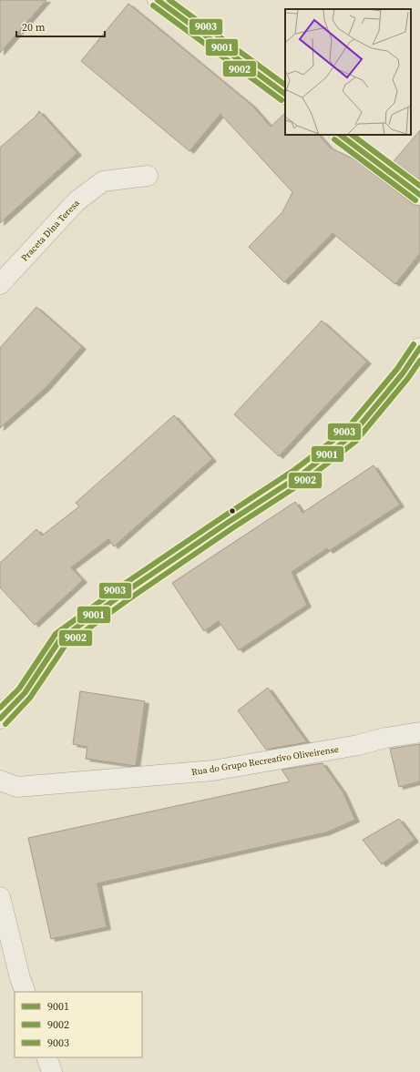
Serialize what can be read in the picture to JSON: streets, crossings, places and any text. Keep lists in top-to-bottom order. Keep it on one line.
{"streets":{"street":["Praceta Dina Teresa","Rua do Grupo Recreativo Oliveirense"]},"lines":["transit line 9001","transit line 9003","transit line 9002"],"legend":["9001","9002","9003"],"scale_bar":"20 m"}
